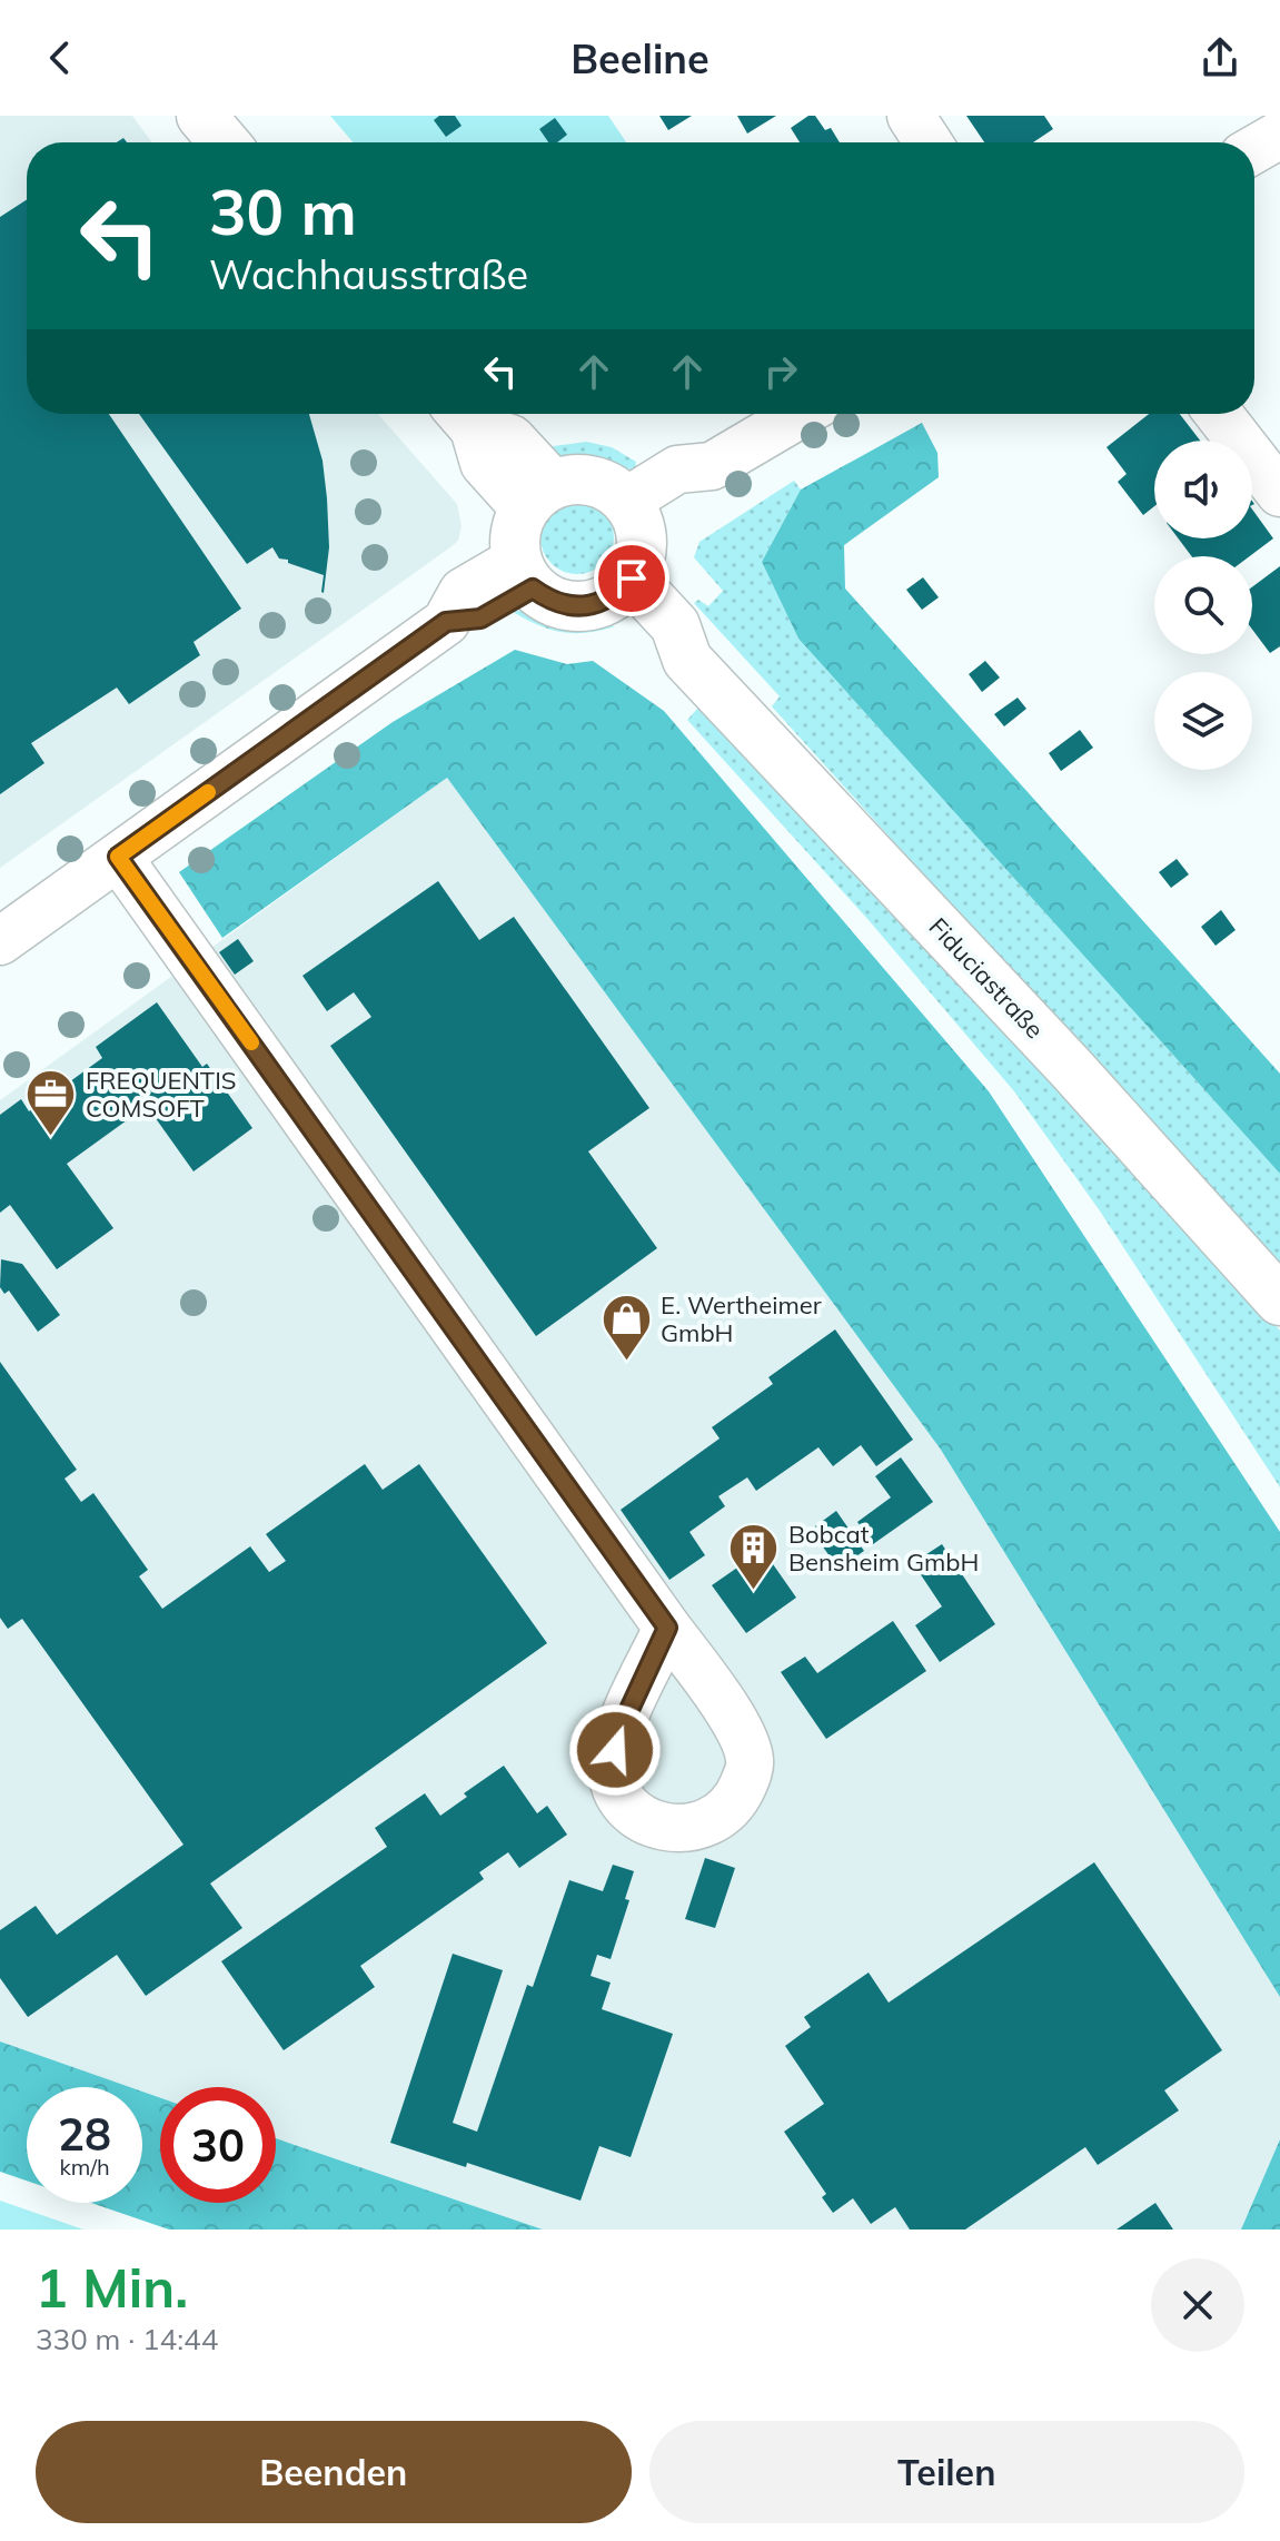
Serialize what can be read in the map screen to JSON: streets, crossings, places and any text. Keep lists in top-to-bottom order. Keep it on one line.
{"streets":{"main road":["Fiduciastraße"]},"places":{"office":["FREQUENTIS COMSOFT"],"shop":["E. Wertheimer GmbH"],"building":["Bobcat Bensheim GmbH"]},"page":{"header":"Beeline","turn":["30 m","Wachhausstraße"],"speed":"28 km/h","limit":"30","heading":["1 Min.","330 m · 14:44"],"buttons":["Beenden","Teilen"]}}
